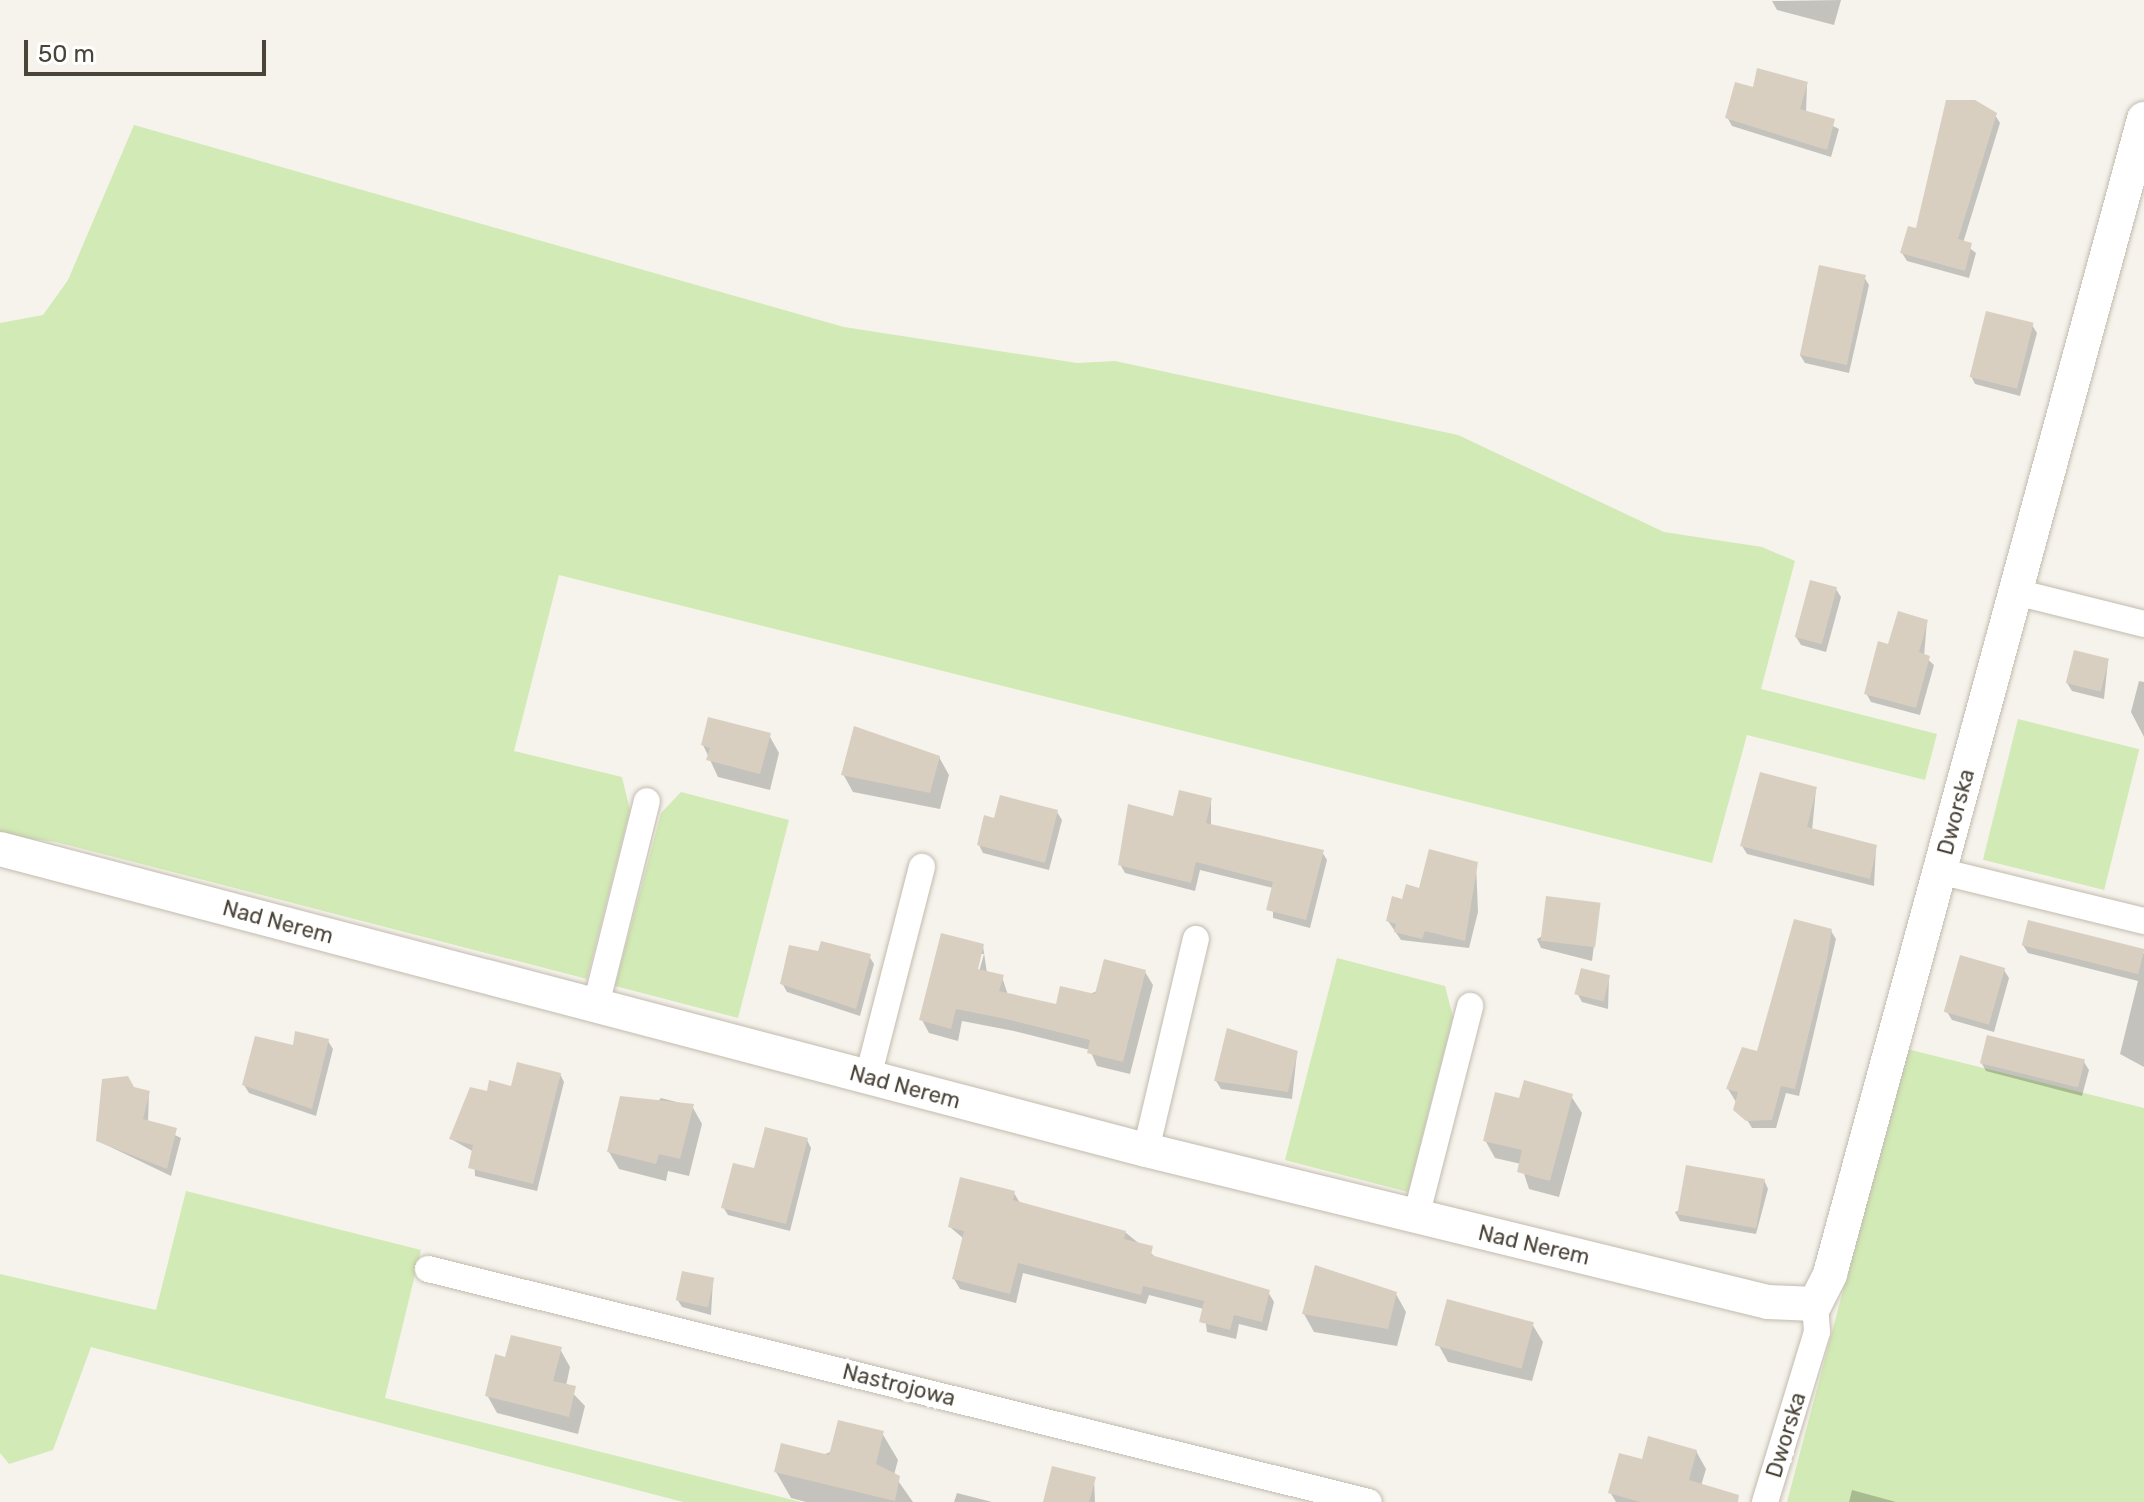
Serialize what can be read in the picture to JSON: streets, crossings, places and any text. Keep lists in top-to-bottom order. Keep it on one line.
{"streets":{"street":["Dworska","Nad Nerem","Nastrojowa"]},"crossings":[["Dworska","Nad Nerem"]],"scale_bar":"50 m"}
